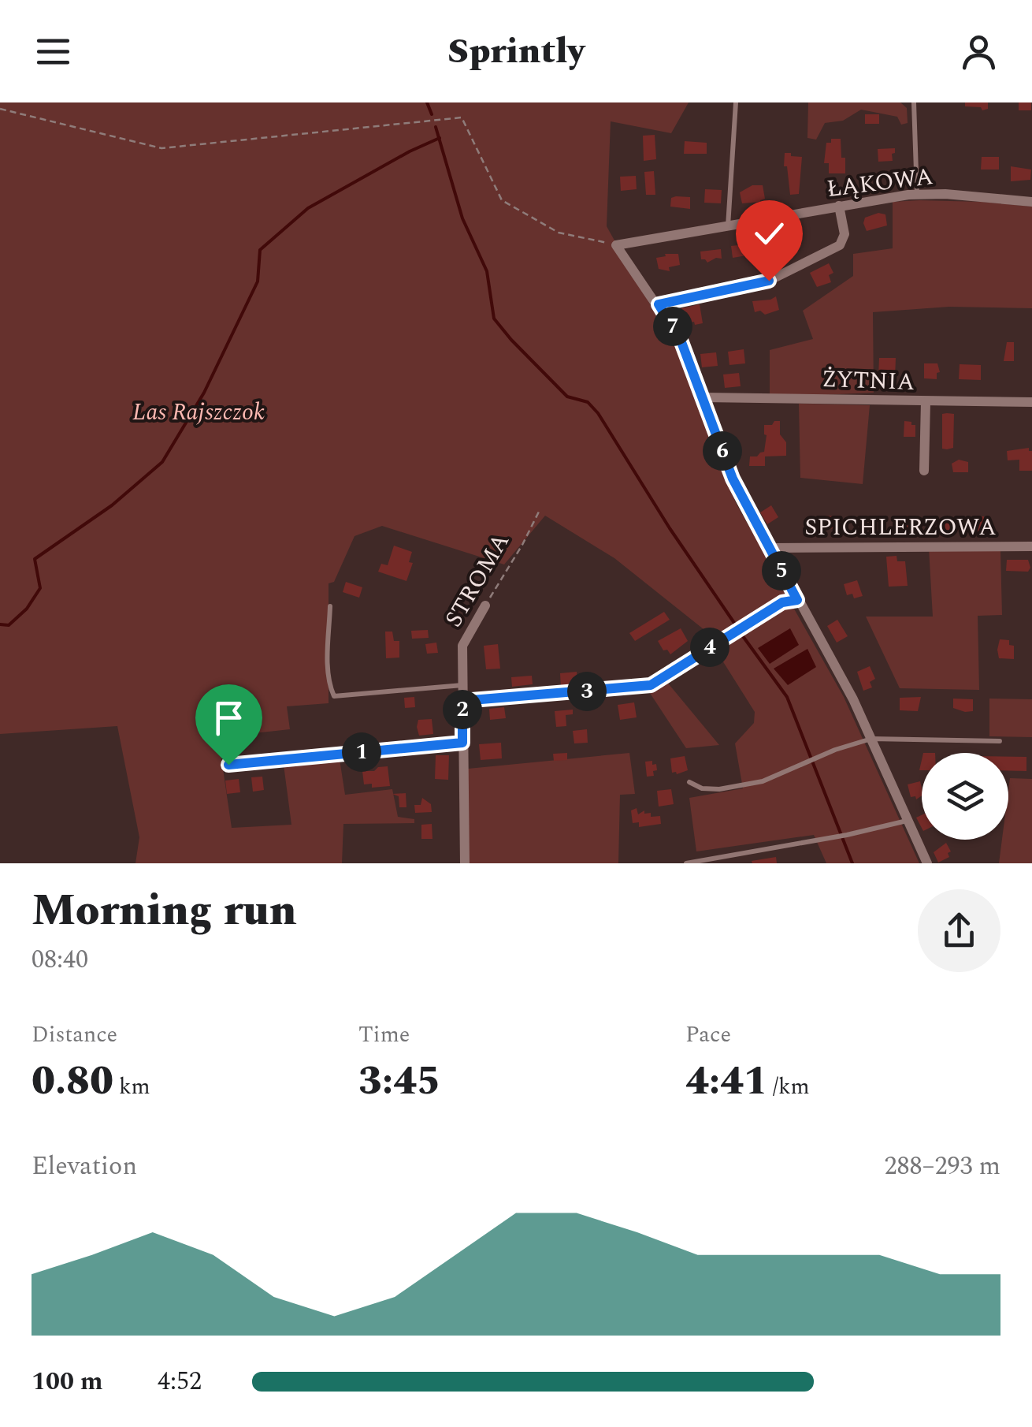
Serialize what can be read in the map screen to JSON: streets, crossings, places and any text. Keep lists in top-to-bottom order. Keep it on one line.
{"streets":{"street":["ŁĄKOWA","ŻYTNIA","SPICHLERZOWA","STROMA"]},"parks":["Las Rajszczok"],"page":{"header":"Sprintly","pins":["7","6","5","4","3","2","1"],"heading":["Morning run","08:40"],"stats":[["Distance","0.80 km"],["Time","3:45"],["Pace","4:41 /km"]],"chart":["Elevation","288–293 m"],"list":[{"name":"100 m","note":"4:52"}]}}
